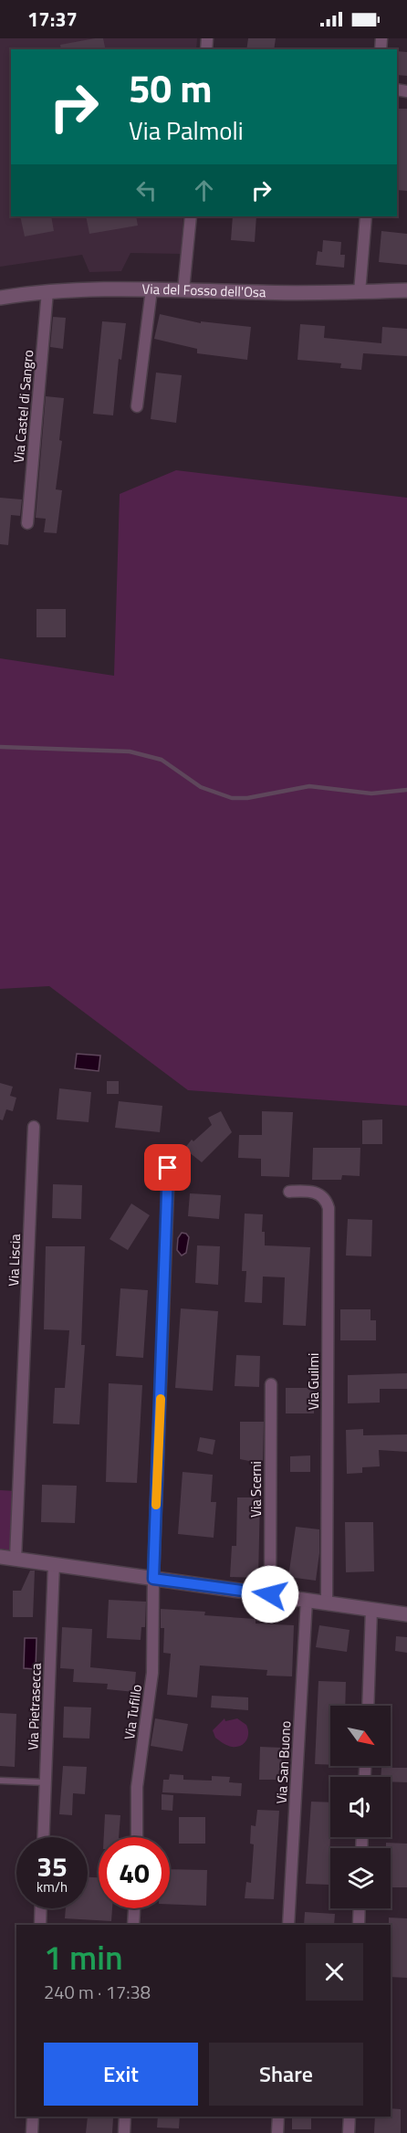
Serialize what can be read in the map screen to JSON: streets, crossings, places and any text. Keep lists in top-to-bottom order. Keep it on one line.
{"streets":{"street":["Via del Fosso dell'Osa","Via Castel di Sangro","Via Liscia","Via Guilmi","Via Scerni","Via Pietrasecca","Via Tufillo","Via San Buono"]},"crossings":[["Via del Fosso dell'Osa","Via Castel di Sangro"]],"north":"bottom right","page":{"status":"17:37","turn":["50 m","Via Palmoli"],"speed":"35 km/h","limit":"40","heading":["1 min","240 m · 17:38"],"buttons":["Exit","Share"]}}
